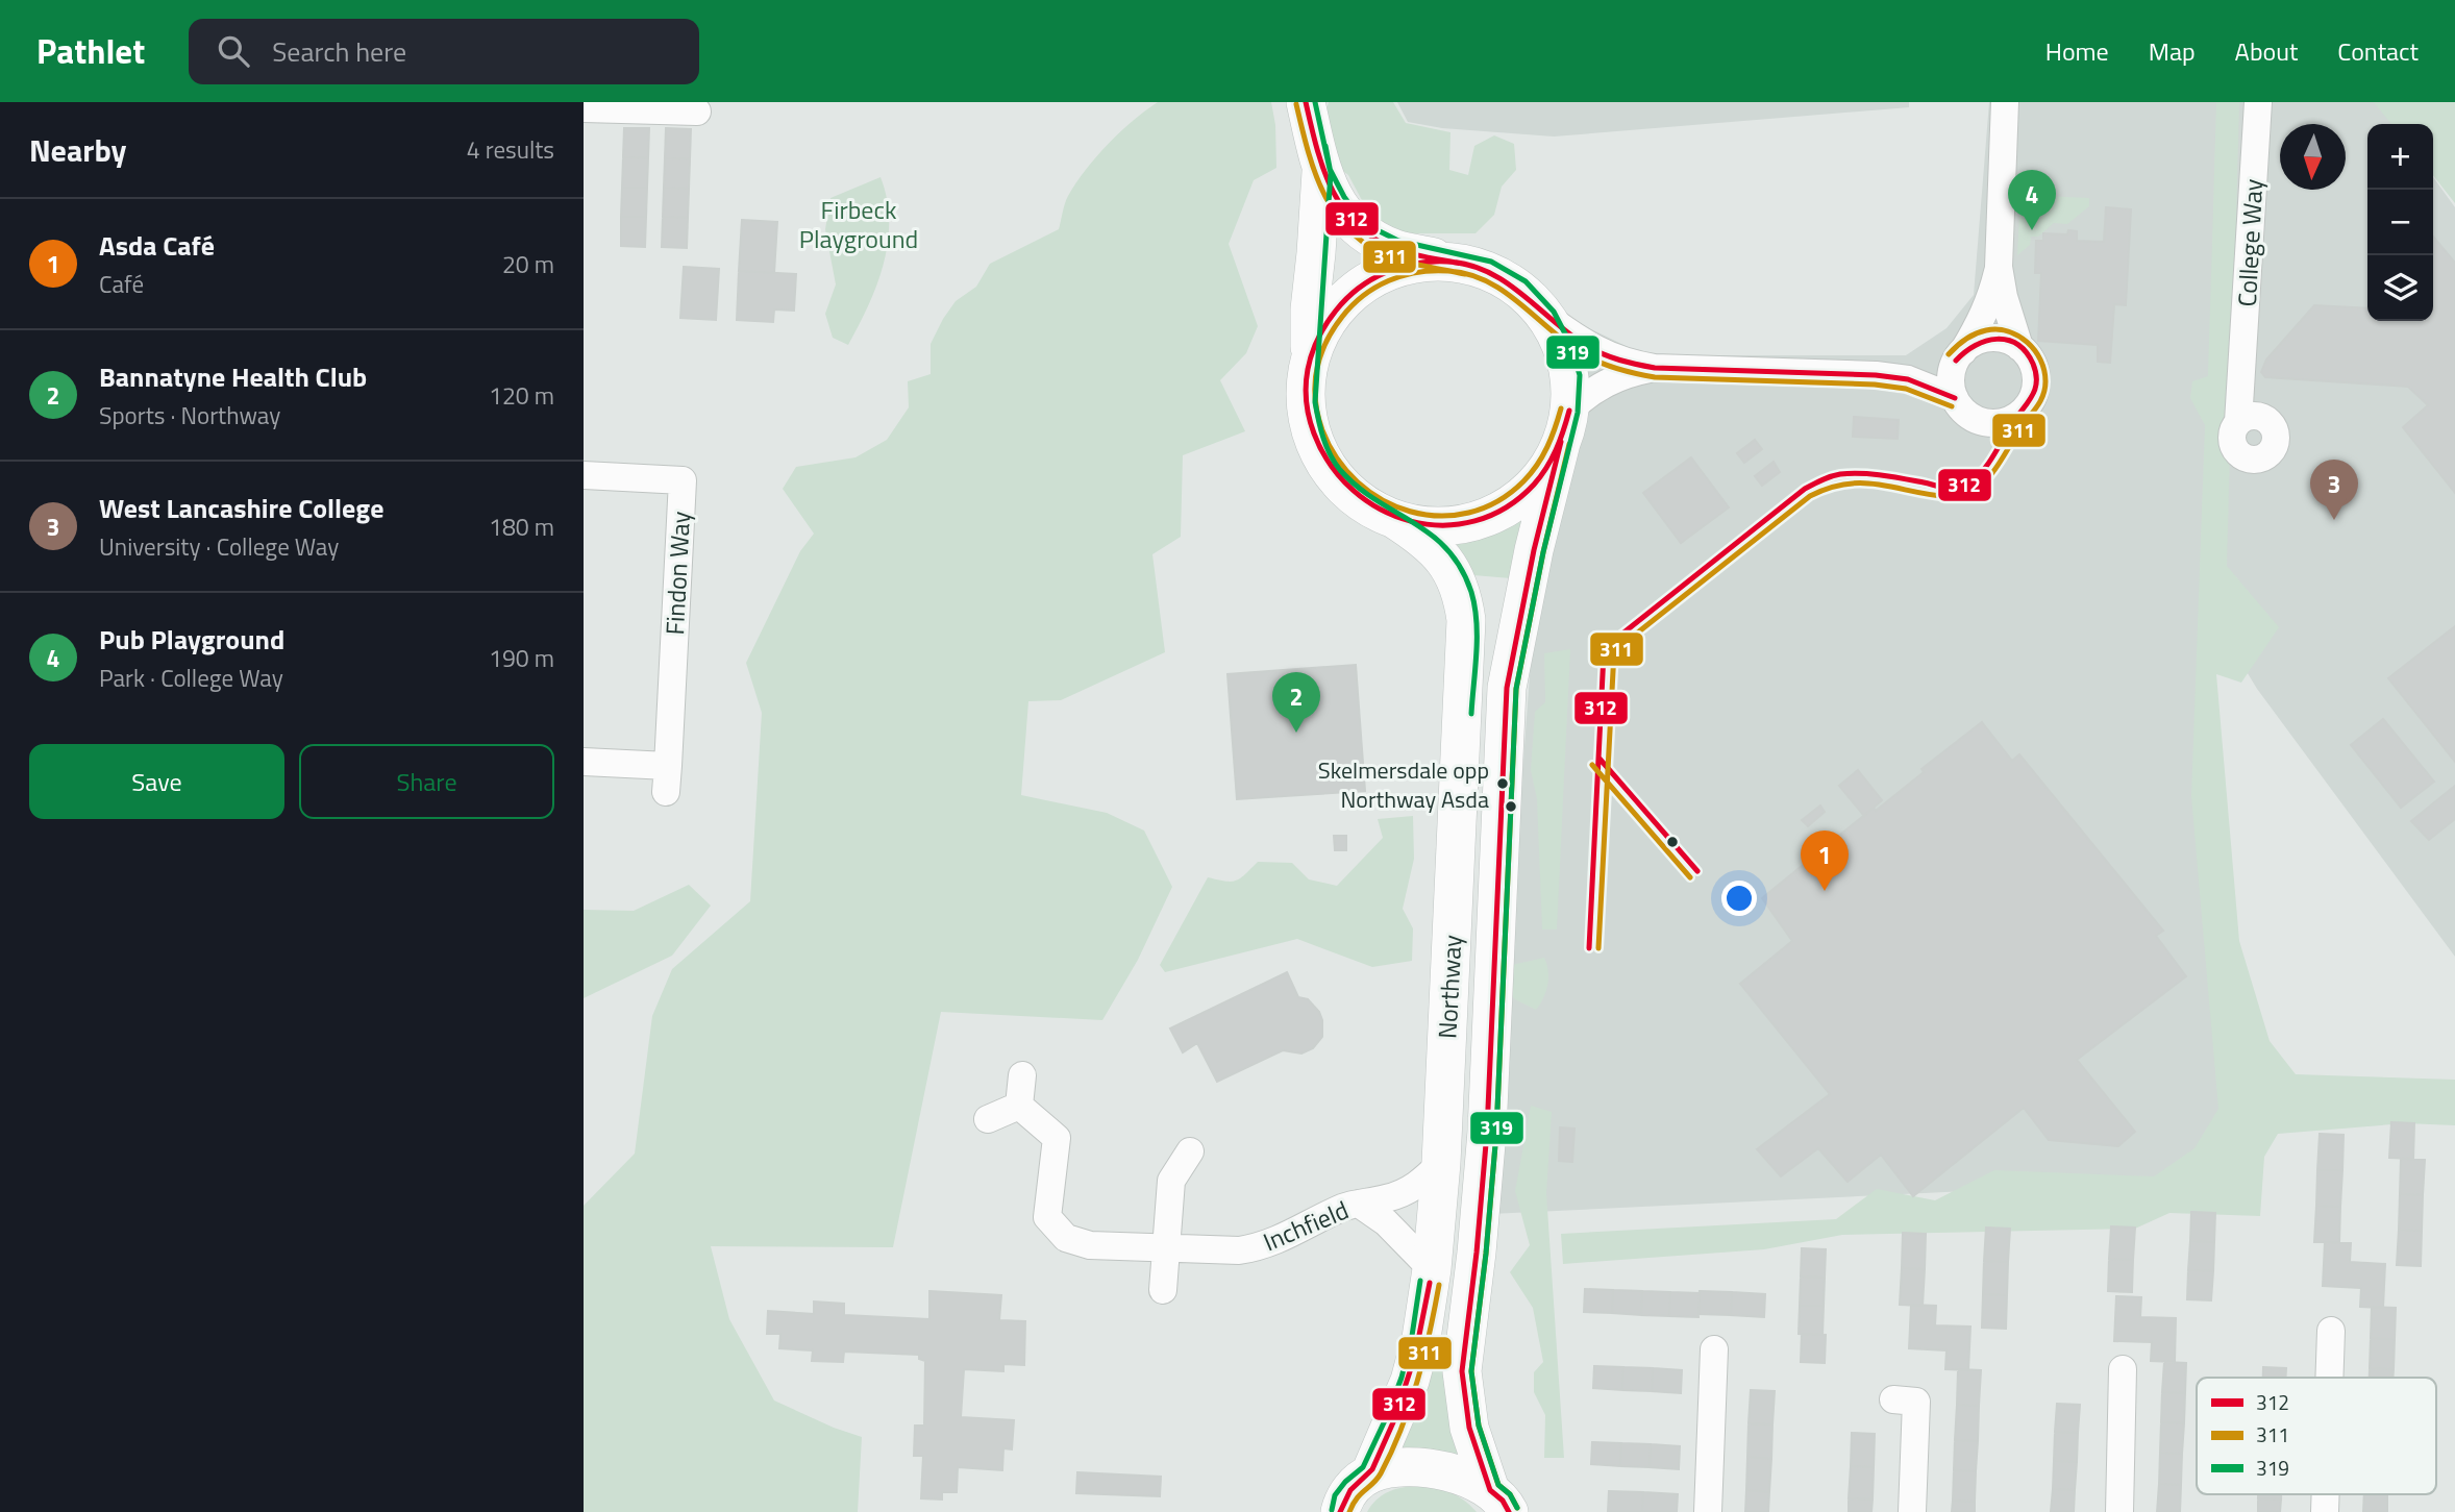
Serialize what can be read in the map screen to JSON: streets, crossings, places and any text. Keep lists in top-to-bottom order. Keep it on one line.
{"streets":{"street":["College Way","Findon Way","Northway","Inchfield"]},"crossings":[["Northway","Inchfield"]],"parks":["Firbeck Playground"],"places":["Skelmersdale opp Northway Asda"],"lines":["transit line 312","transit line 319","transit line 311"],"legend":["312","311","319"],"north":"bottom","page":{"header":"Pathlet","search":"Search here","nav":["Home","Map","About","Contact"],"heading":["Nearby","4 results"],"map_buttons":["+","−"],"pins":["4","3","2","1"],"list":[{"mark":"1","name":"Asda Café","note":"Café","value":"20 m"},{"mark":"2","name":"Bannatyne Health Club","note":"Sports · Northway","value":"120 m"},{"mark":"3","name":"West Lancashire College","note":"University · College Way","value":"180 m"},{"mark":"4","name":"Pub Playground","note":"Park · College Way","value":"190 m"}],"buttons":["Save","Share"]}}
